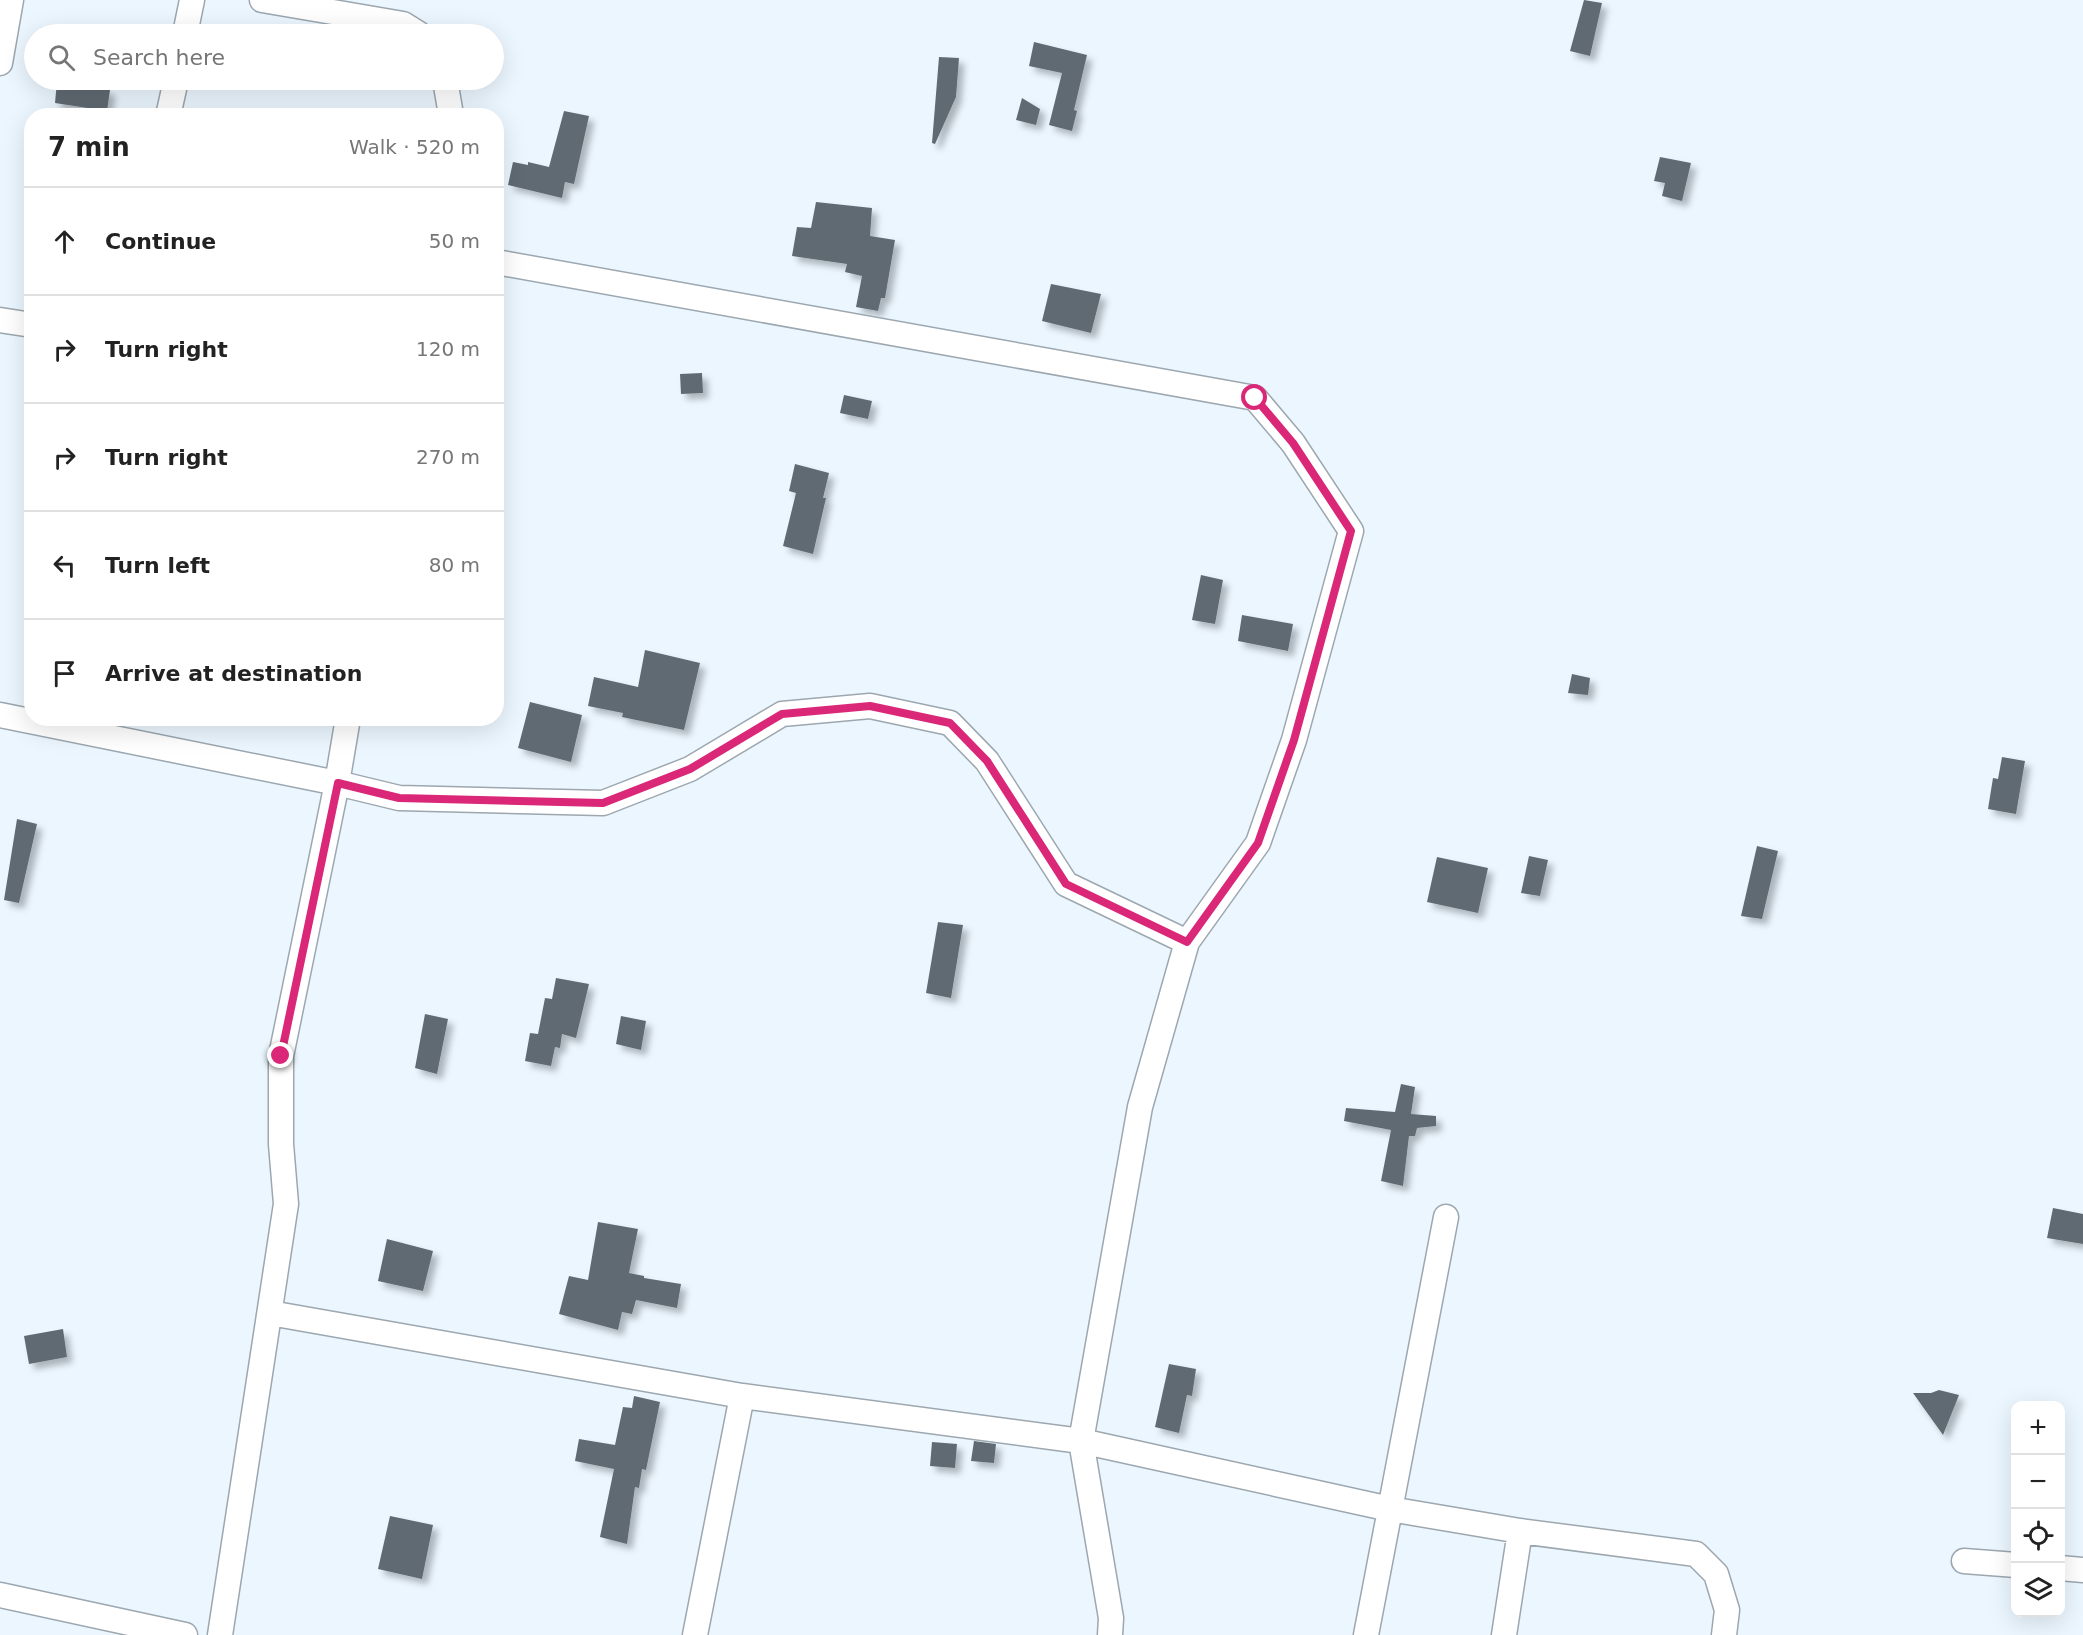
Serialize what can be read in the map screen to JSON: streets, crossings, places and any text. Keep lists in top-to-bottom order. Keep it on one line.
{"page":{"search":"Search here","heading":["7 min","Walk · 520 m"],"list":[["Continue","50 m"],["Turn right","120 m"],["Turn right","270 m"],["Turn left","80 m"],"Arrive at destination"],"map_buttons":["+","−"]}}
